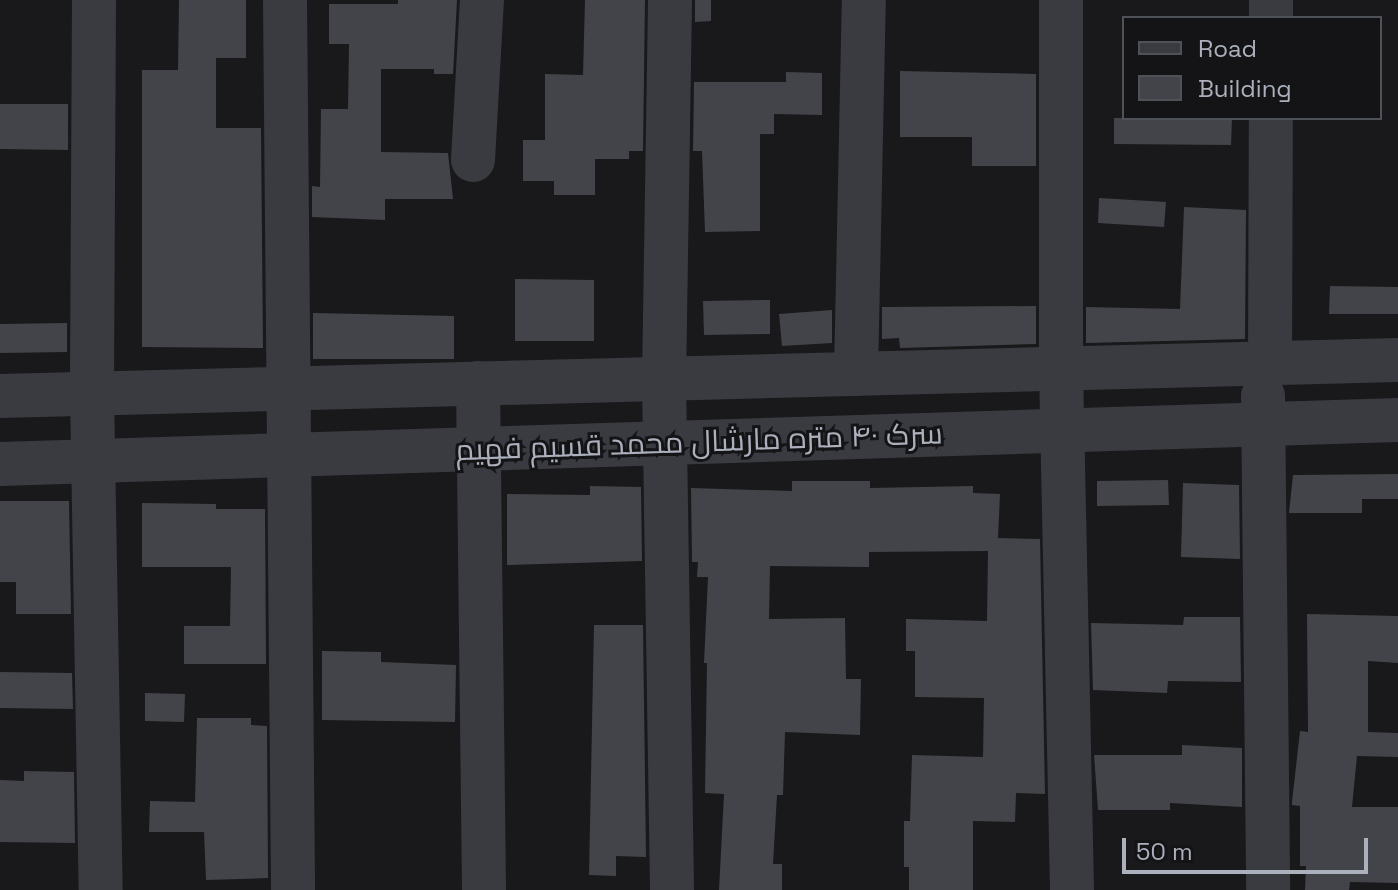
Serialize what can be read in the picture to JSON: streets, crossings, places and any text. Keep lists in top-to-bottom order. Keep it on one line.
{"streets":{"street":["سرک ۴۰ متره مارشال محمد قسیم فهیم"]},"legend":["Road","Building"],"scale_bar":"50 m"}
